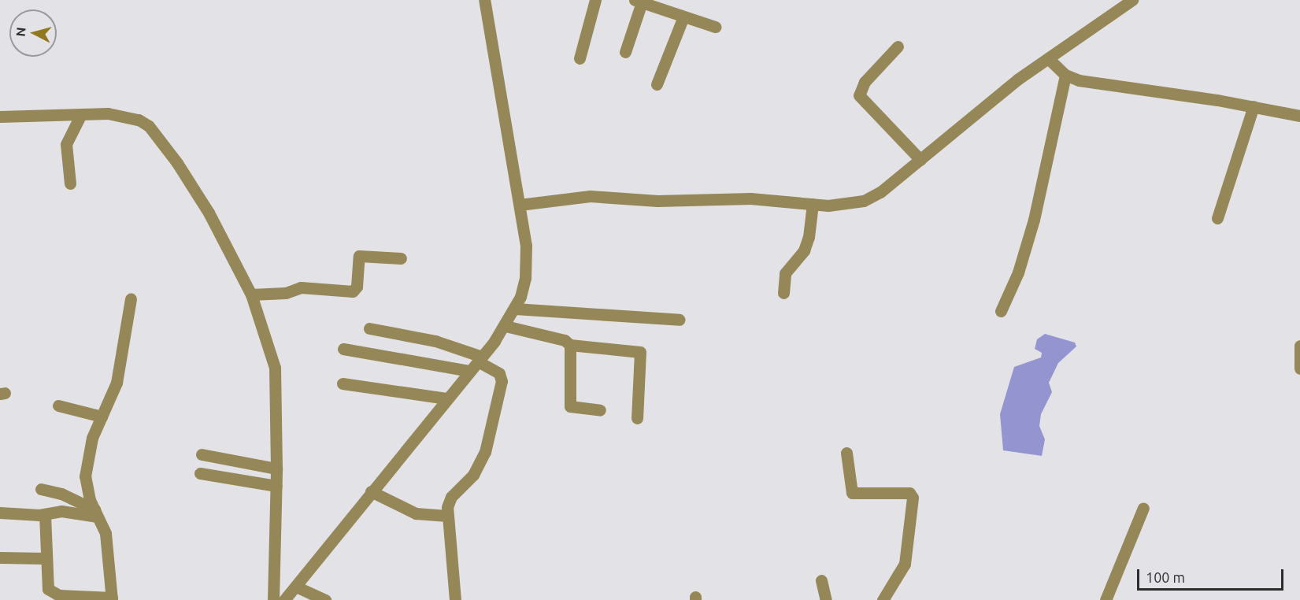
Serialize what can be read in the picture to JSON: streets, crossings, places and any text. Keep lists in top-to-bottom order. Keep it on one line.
{"scale_bar":"100 m","north":"left"}
